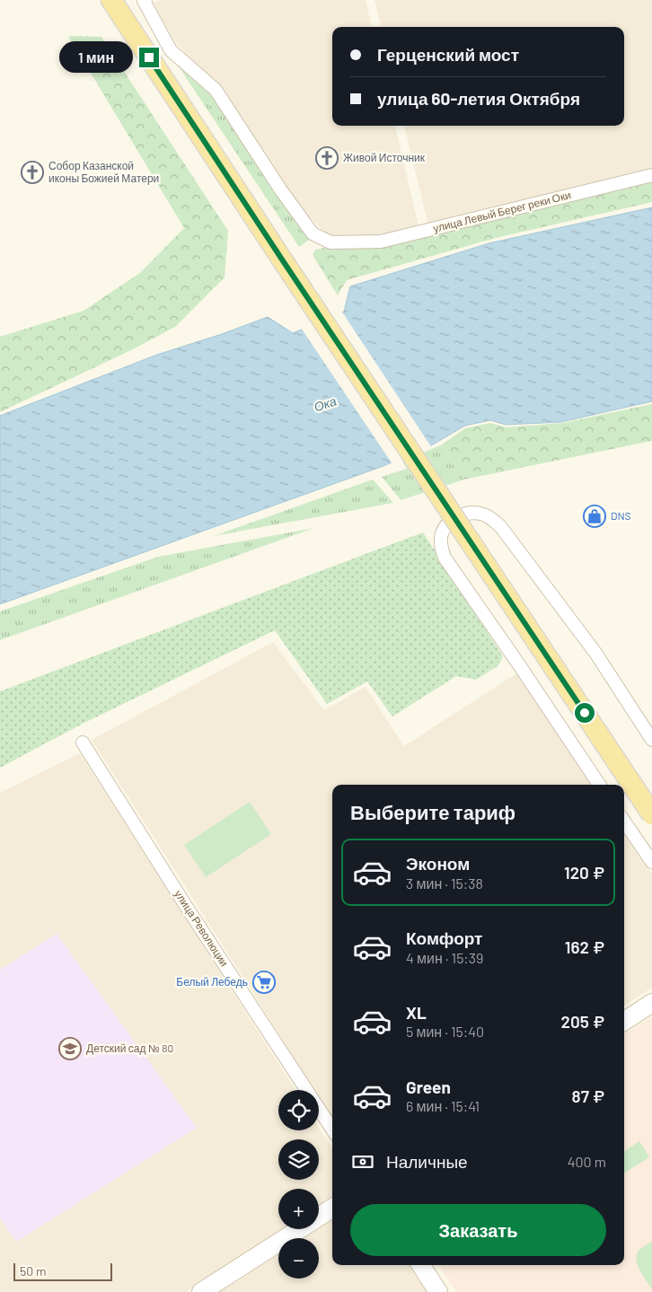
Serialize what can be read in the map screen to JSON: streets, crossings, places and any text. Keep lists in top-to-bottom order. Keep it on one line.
{"streets":{"street":["улица Левый Берег реки Оки","улица Революции"]},"water":["Ока"],"places":{"church":["Живой Источник","Собор Казанской иконы Божией Матери"],"shop":["DNS"],"supermarket":["Белый Лебедь"],"school or university":["Детский сад № 80"]},"scale_bar":"50 m","page":{"banner":["Герценский мост","улица 60-летия Октября"],"bubble":"1 мин","heading":"Выберите тариф","list":[{"name":"Эконом","note":"3 мин · 15:38","value":"120 ₽"},{"name":"Комфорт","note":"4 мин · 15:39","value":"162 ₽"},{"name":"XL","note":"5 мин · 15:40","value":"205 ₽"},{"name":"Green","note":"6 мин · 15:41","value":"87 ₽"}],"map_buttons":["+","−"],"pay":["Наличные","400 m"],"buttons":"Заказать","scale":"50 m"}}
